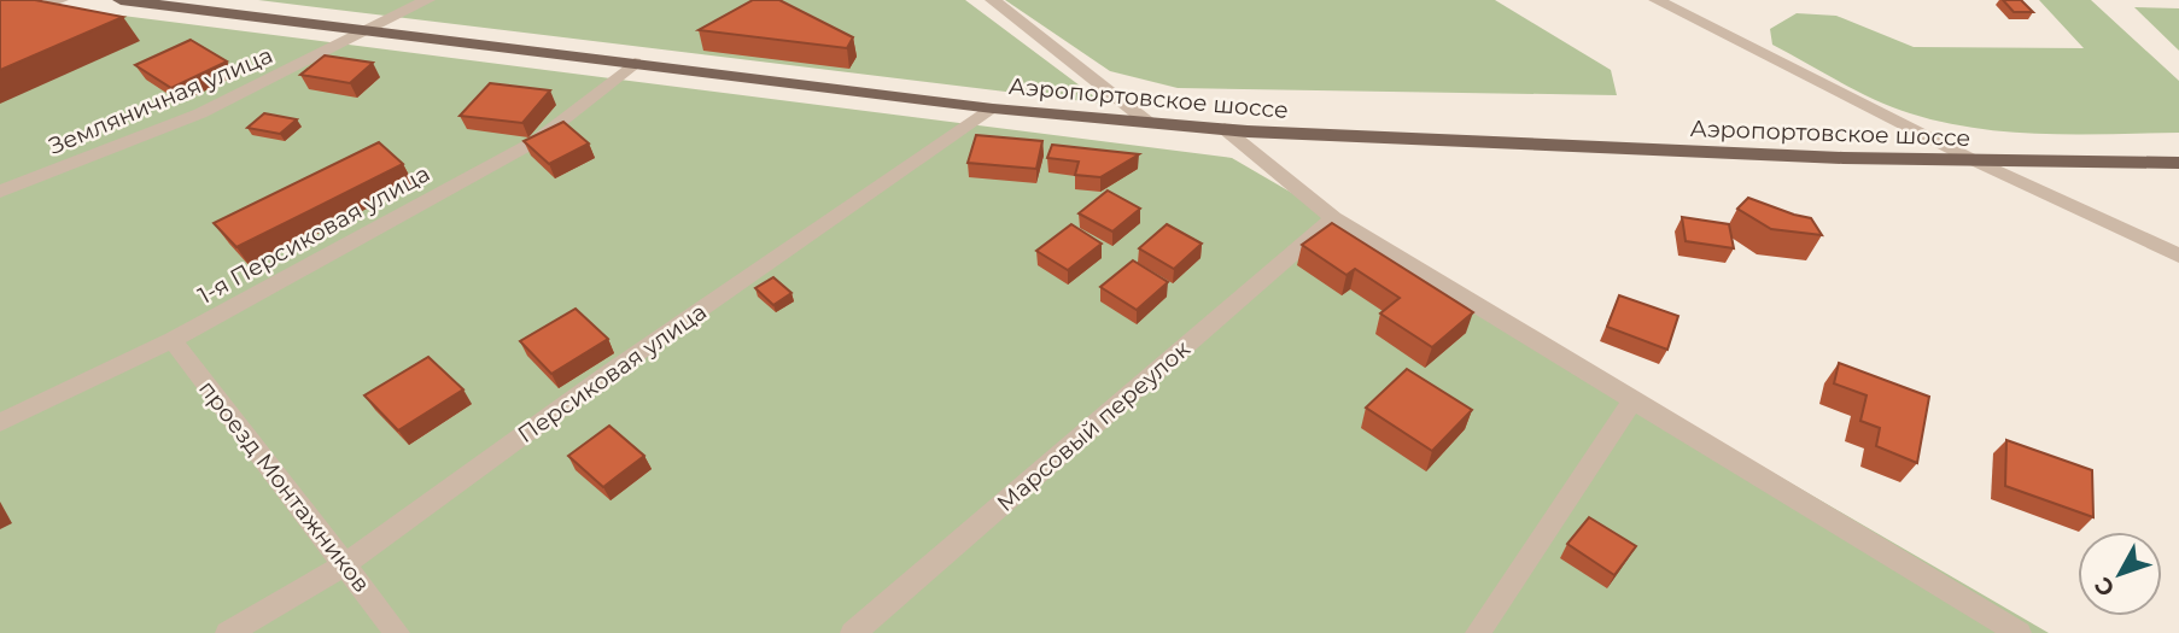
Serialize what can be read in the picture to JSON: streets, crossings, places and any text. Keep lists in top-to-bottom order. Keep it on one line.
{"streets":{"main road":["Аэропортовское шоссе"],"street":["Земляничная улица","1-я Персиковая улица","Персиковая улица","Марсовый переулок","проезд Монтажников"]},"crossings":[["Аэропортовское шоссе","Земляничная улица"],["Аэропортовское шоссе","1-я Персиковая улица"],["Аэропортовское шоссе","Персиковая улица"],["1-я Персиковая улица","проезд Монтажников"],["Персиковая улица","проезд Монтажников"]],"north":"bottom left"}
